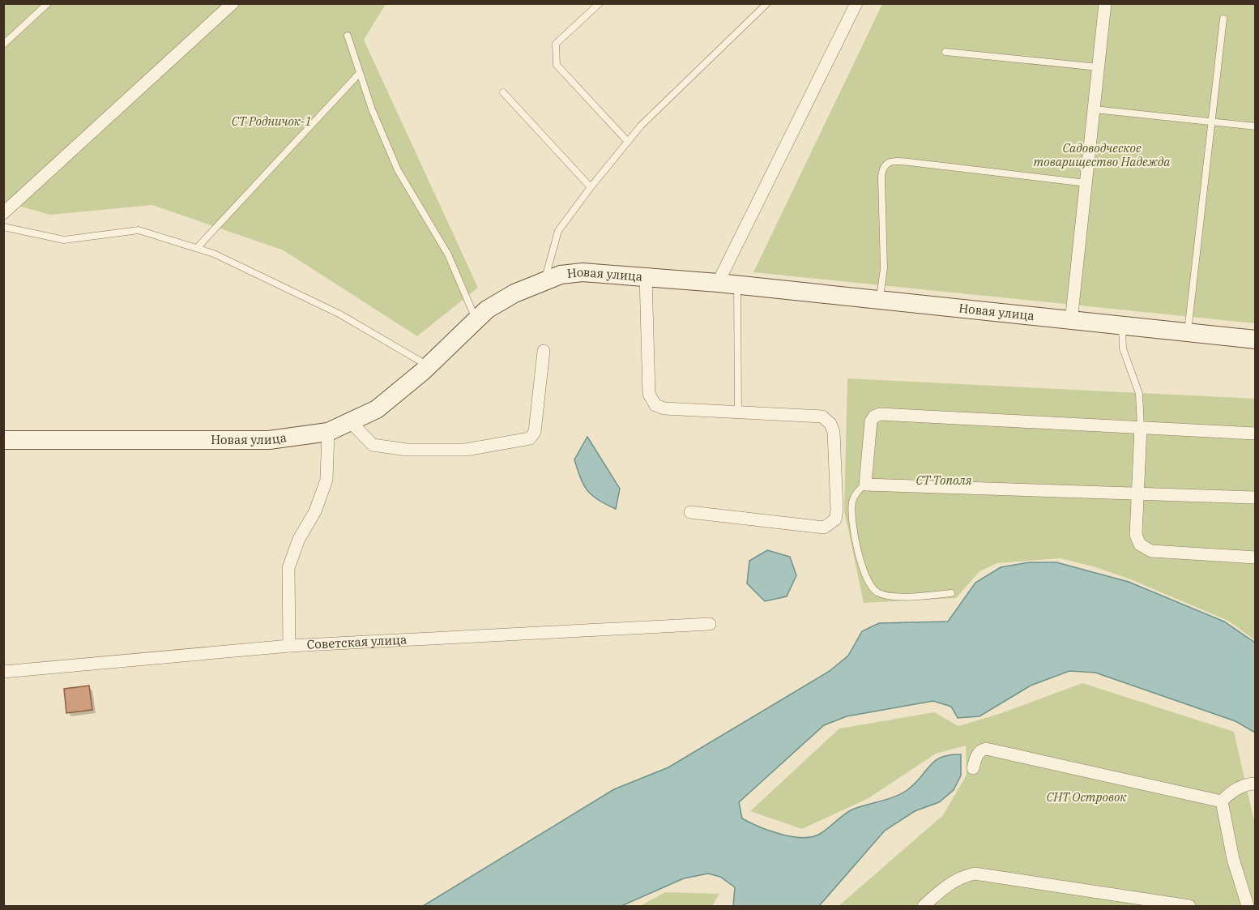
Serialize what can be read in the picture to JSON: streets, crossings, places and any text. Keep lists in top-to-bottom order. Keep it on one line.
{"streets":{"street":["Новая улица","Советская улица"]},"parks":["СТ Родничок-1","Садоводческое товарищество Надежда","СТ Тополя","СНТ Островок"]}
